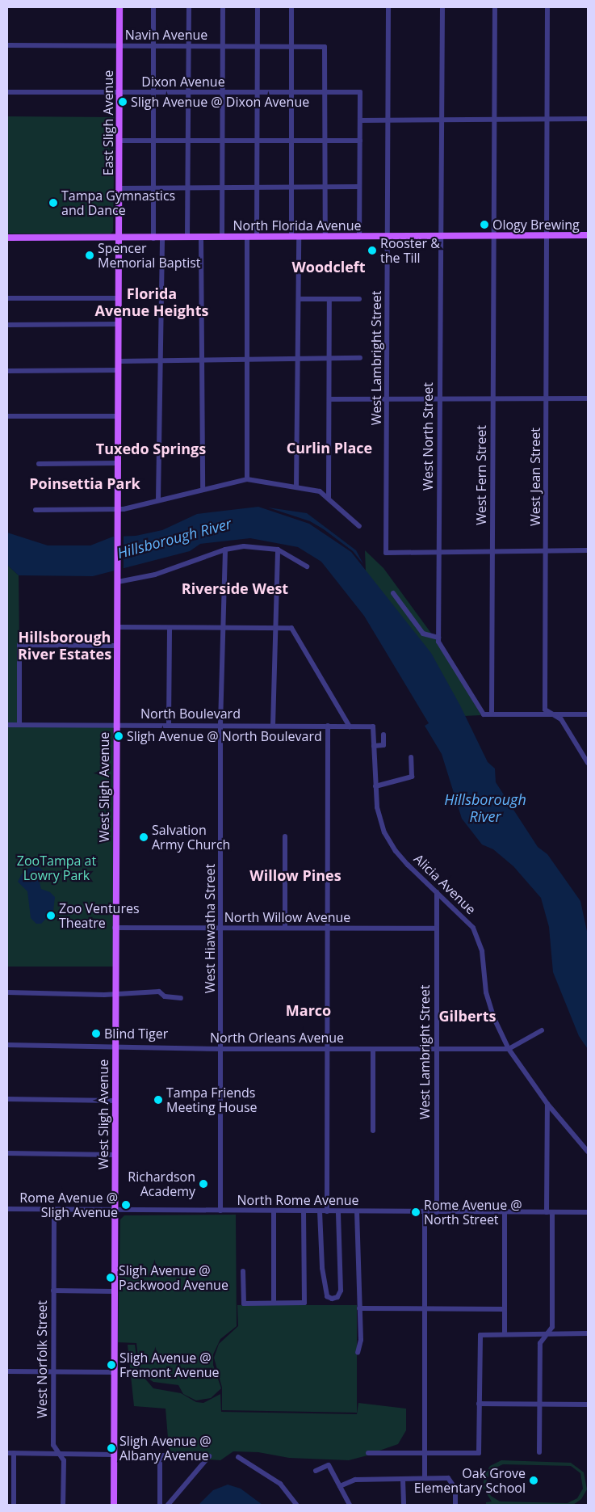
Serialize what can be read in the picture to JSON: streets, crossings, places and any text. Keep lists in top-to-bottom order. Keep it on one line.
{"streets":{"main road":["East Sligh Avenue","North Florida Avenue","West Sligh Avenue"],"street":["Navin Avenue","Dixon Avenue","West Lambright Street","West North Street","West Fern Street","West Jean Street","North Boulevard","Alicia Avenue","North Willow Avenue","West Hiawatha Street","North Orleans Avenue","North Rome Avenue","West Norfolk Street"]},"crossings":[["Navin Avenue","Dixon Avenue"],["Navin Avenue","East Sligh Avenue"],["Dixon Avenue","East Sligh Avenue"],["East Sligh Avenue","North Florida Avenue"],["East Sligh Avenue","West Sligh Avenue"],["North Florida Avenue","West Lambright Street"],["North Florida Avenue","West North Street"],["North Florida Avenue","West Fern Street"],["North Florida Avenue","West Jean Street"],["North Florida Avenue","West Sligh Avenue"],["West Lambright Street","West North Street"],["West Lambright Street","Alicia Avenue"],["West Lambright Street","North Willow Avenue"],["West Lambright Street","North Orleans Avenue"],["West Lambright Street","North Rome Avenue"],["North Boulevard","West Sligh Avenue"],["North Boulevard","Alicia Avenue"],["North Boulevard","West Hiawatha Street"],["West Sligh Avenue","North Willow Avenue"],["West Sligh Avenue","North Orleans Avenue"],["West Sligh Avenue","North Rome Avenue"],["Alicia Avenue","North Orleans Avenue"],["North Willow Avenue","West Hiawatha Street"],["West Hiawatha Street","North Orleans Avenue"],["West Hiawatha Street","North Rome Avenue"],["North Rome Avenue","West Norfolk Street"]],"districts":["Woodcleft","Florida Avenue Heights","Curlin Place","Tuxedo Springs","Poinsettia Park","Riverside West","Hillsborough River Estates","Willow Pines","Marco","Gilberts"],"water":["Hillsborough River"],"parks":["ZooTampa at Lowry Park"],"places":["Sligh Avenue @ Dixon Avenue","Tampa Gymnastics and Dance","Ology Brewing","Rooster & the Till","Spencer Memorial Baptist","Sligh Avenue @ North Boulevard","Salvation Army Church","Zoo Ventures Theatre","Blind Tiger","Tampa Friends Meeting House","Richardson Academy","Rome Avenue @ Sligh Avenue","Rome Avenue @ North Street","Sligh Avenue @ Packwood Avenue","Sligh Avenue @ Fremont Avenue","Sligh Avenue @ Albany Avenue","Oak Grove Elementary School"]}
